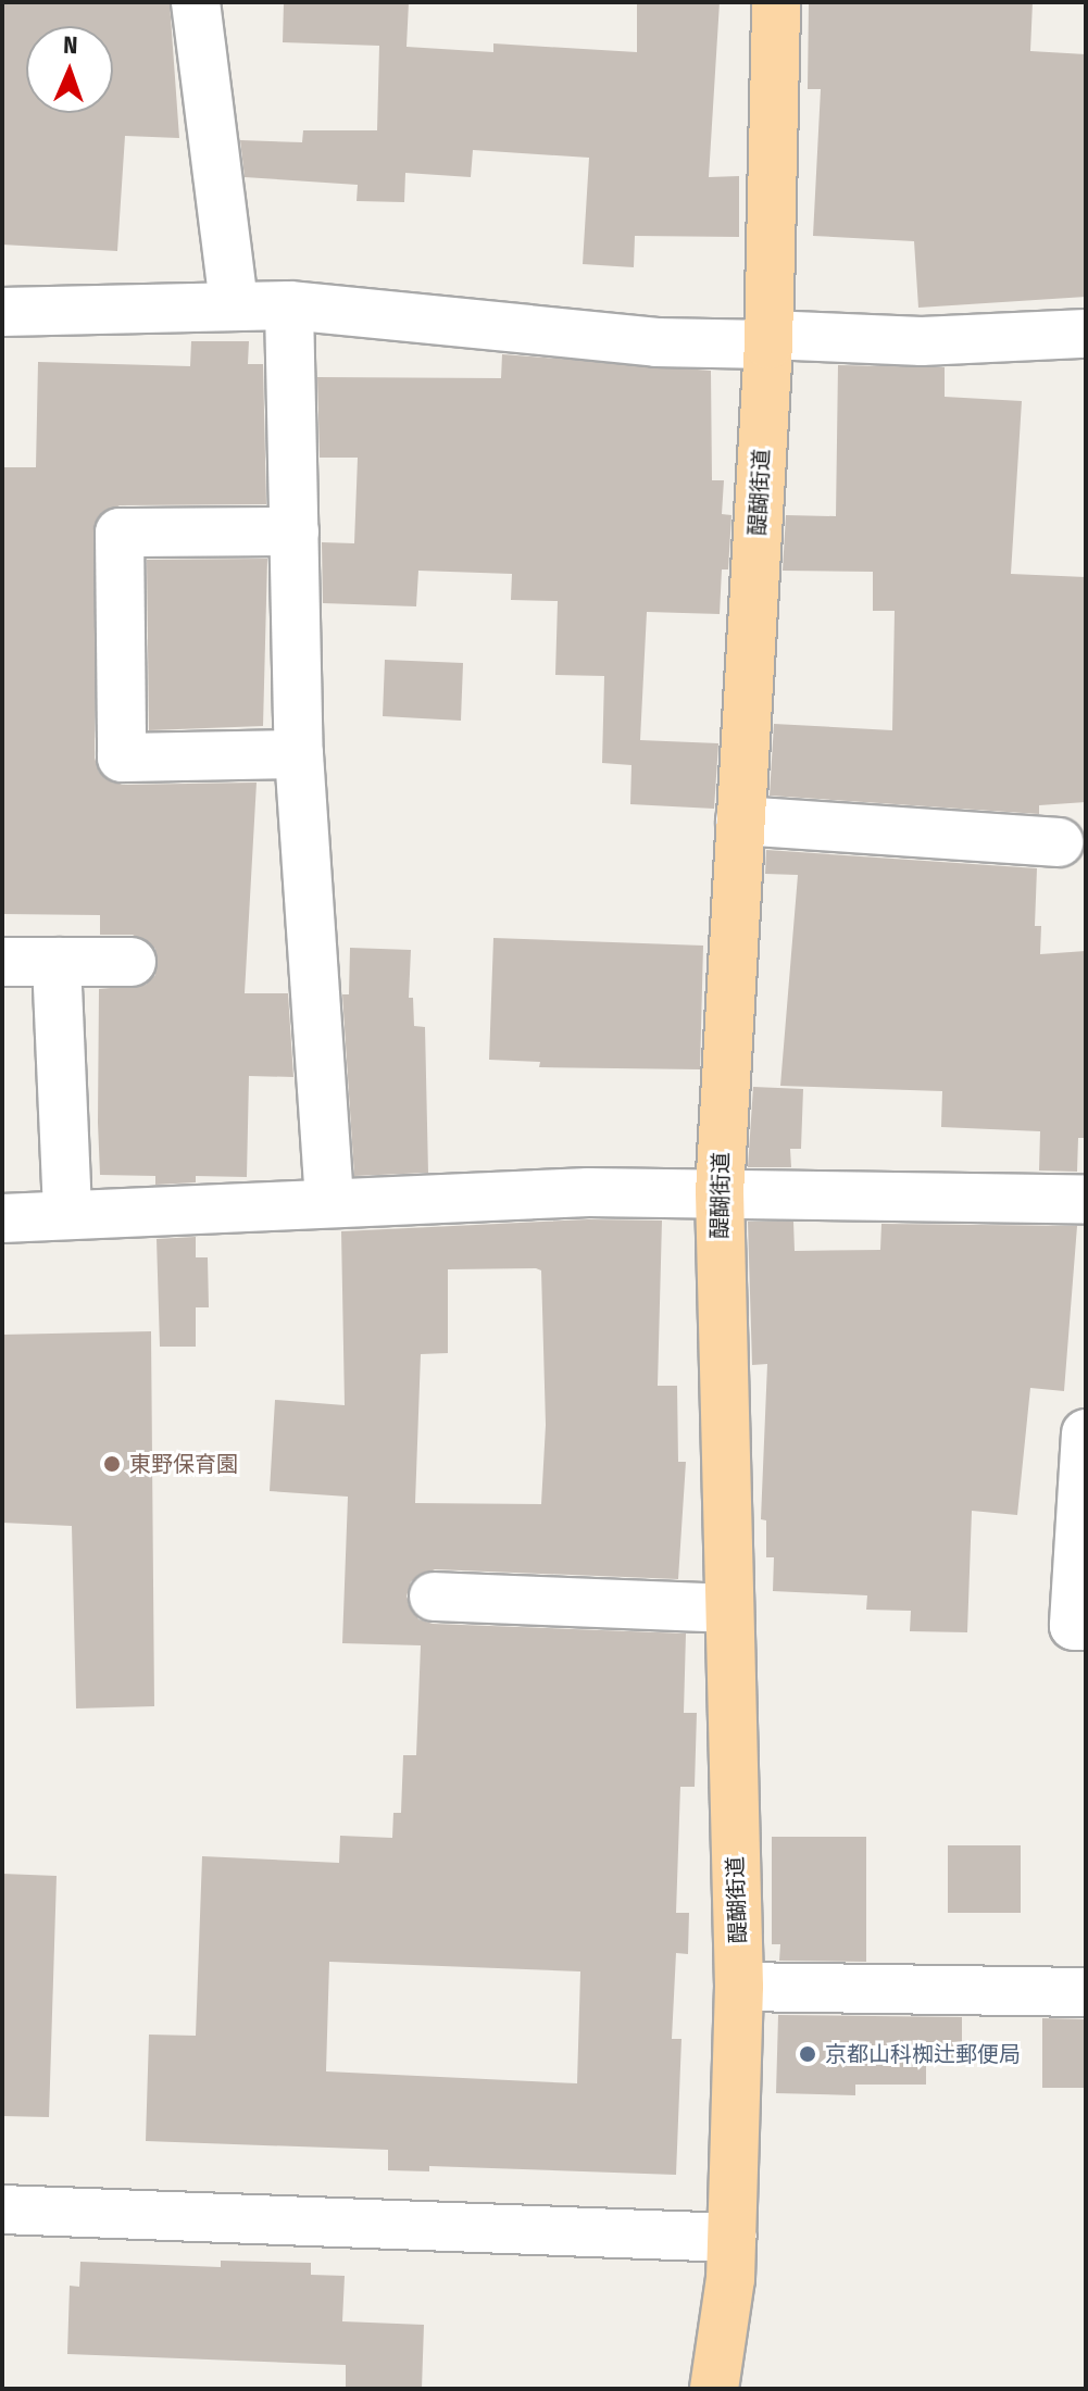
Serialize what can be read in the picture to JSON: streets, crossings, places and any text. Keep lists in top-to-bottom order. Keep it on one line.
{"streets":{"main road":["醍醐街道"]},"places":["東野保育園","京都山科椥辻郵便局"],"north":"top"}
